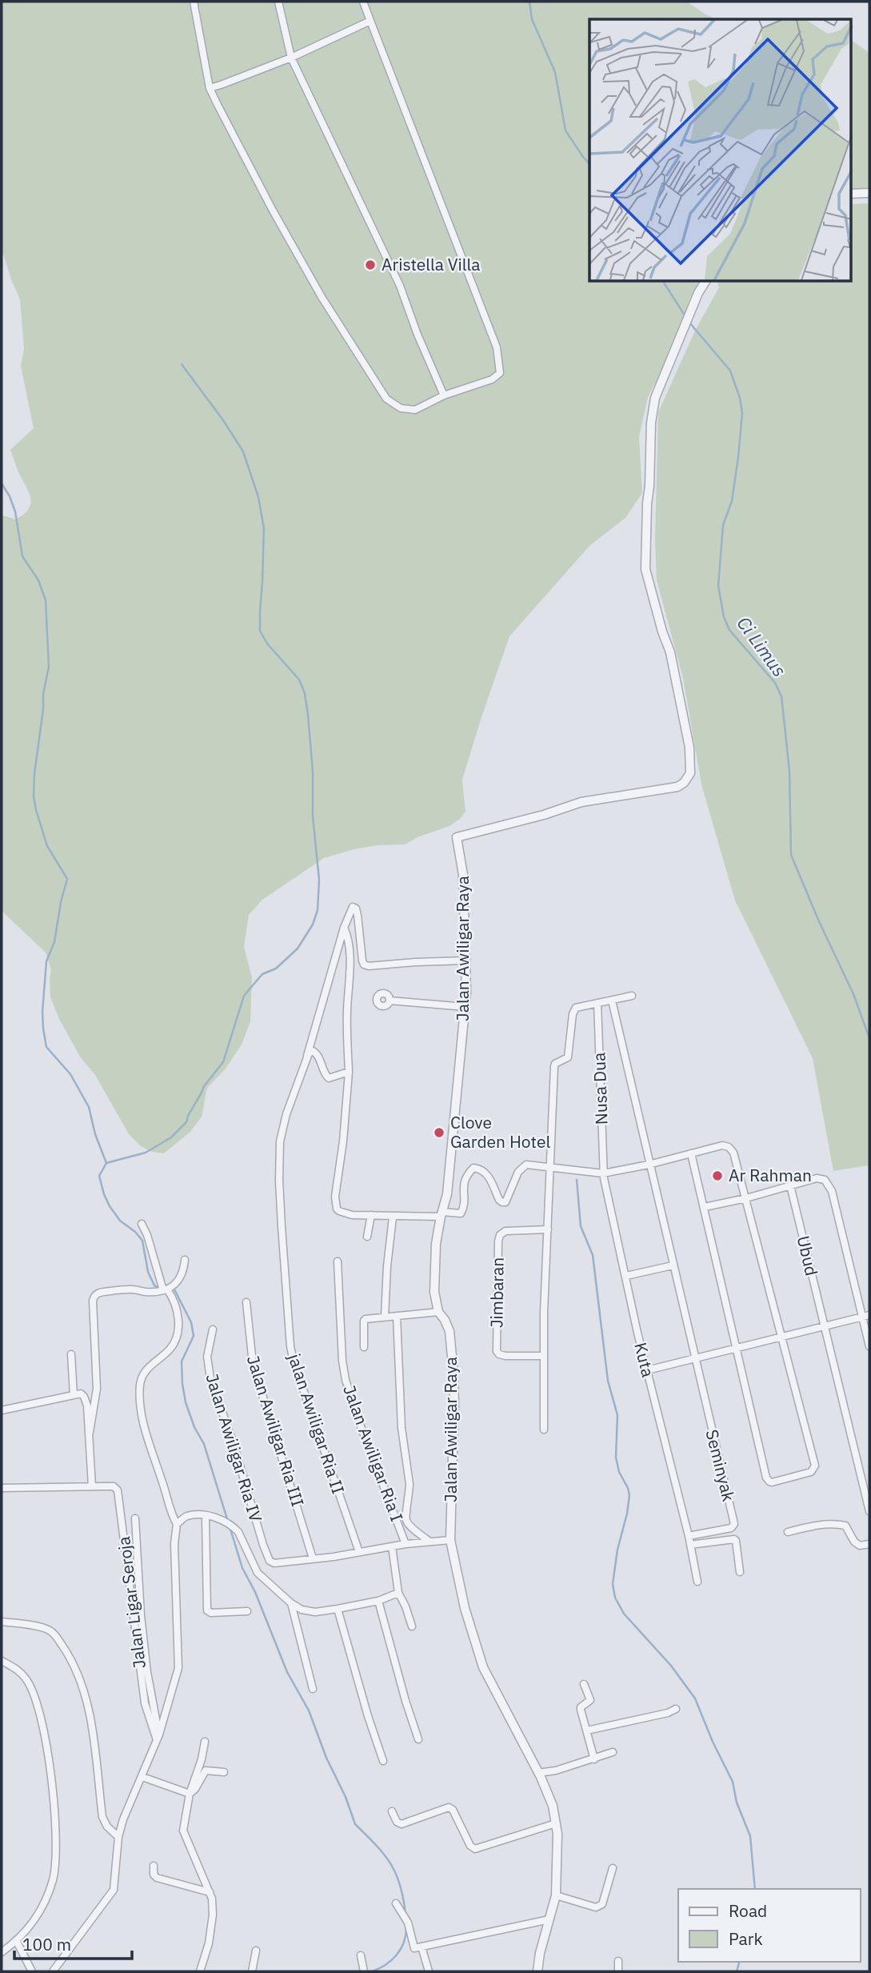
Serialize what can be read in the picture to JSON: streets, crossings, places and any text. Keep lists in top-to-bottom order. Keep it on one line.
{"streets":{"street":["Jalan Awiligar Raya","Nusa Dua","Ubud","Jimbaran","Kuta","jalan Awiligar Ria II","Jalan Awiligar Ria III","Jalan Awiligar Ria IV","Jalan Awiligar Ria I","Seminyak","Jalan Ligar Seroja"]},"crossings":[["Nusa Dua","Kuta"],["Kuta","Seminyak"],["Jalan Awiligar Ria III","Jalan Awiligar Ria IV"]],"water":["Ci Limus"],"places":["Aristella Villa","Clove Garden Hotel","Ar Rahman"],"legend":["Road","Park"],"scale_bar":"100 m"}
